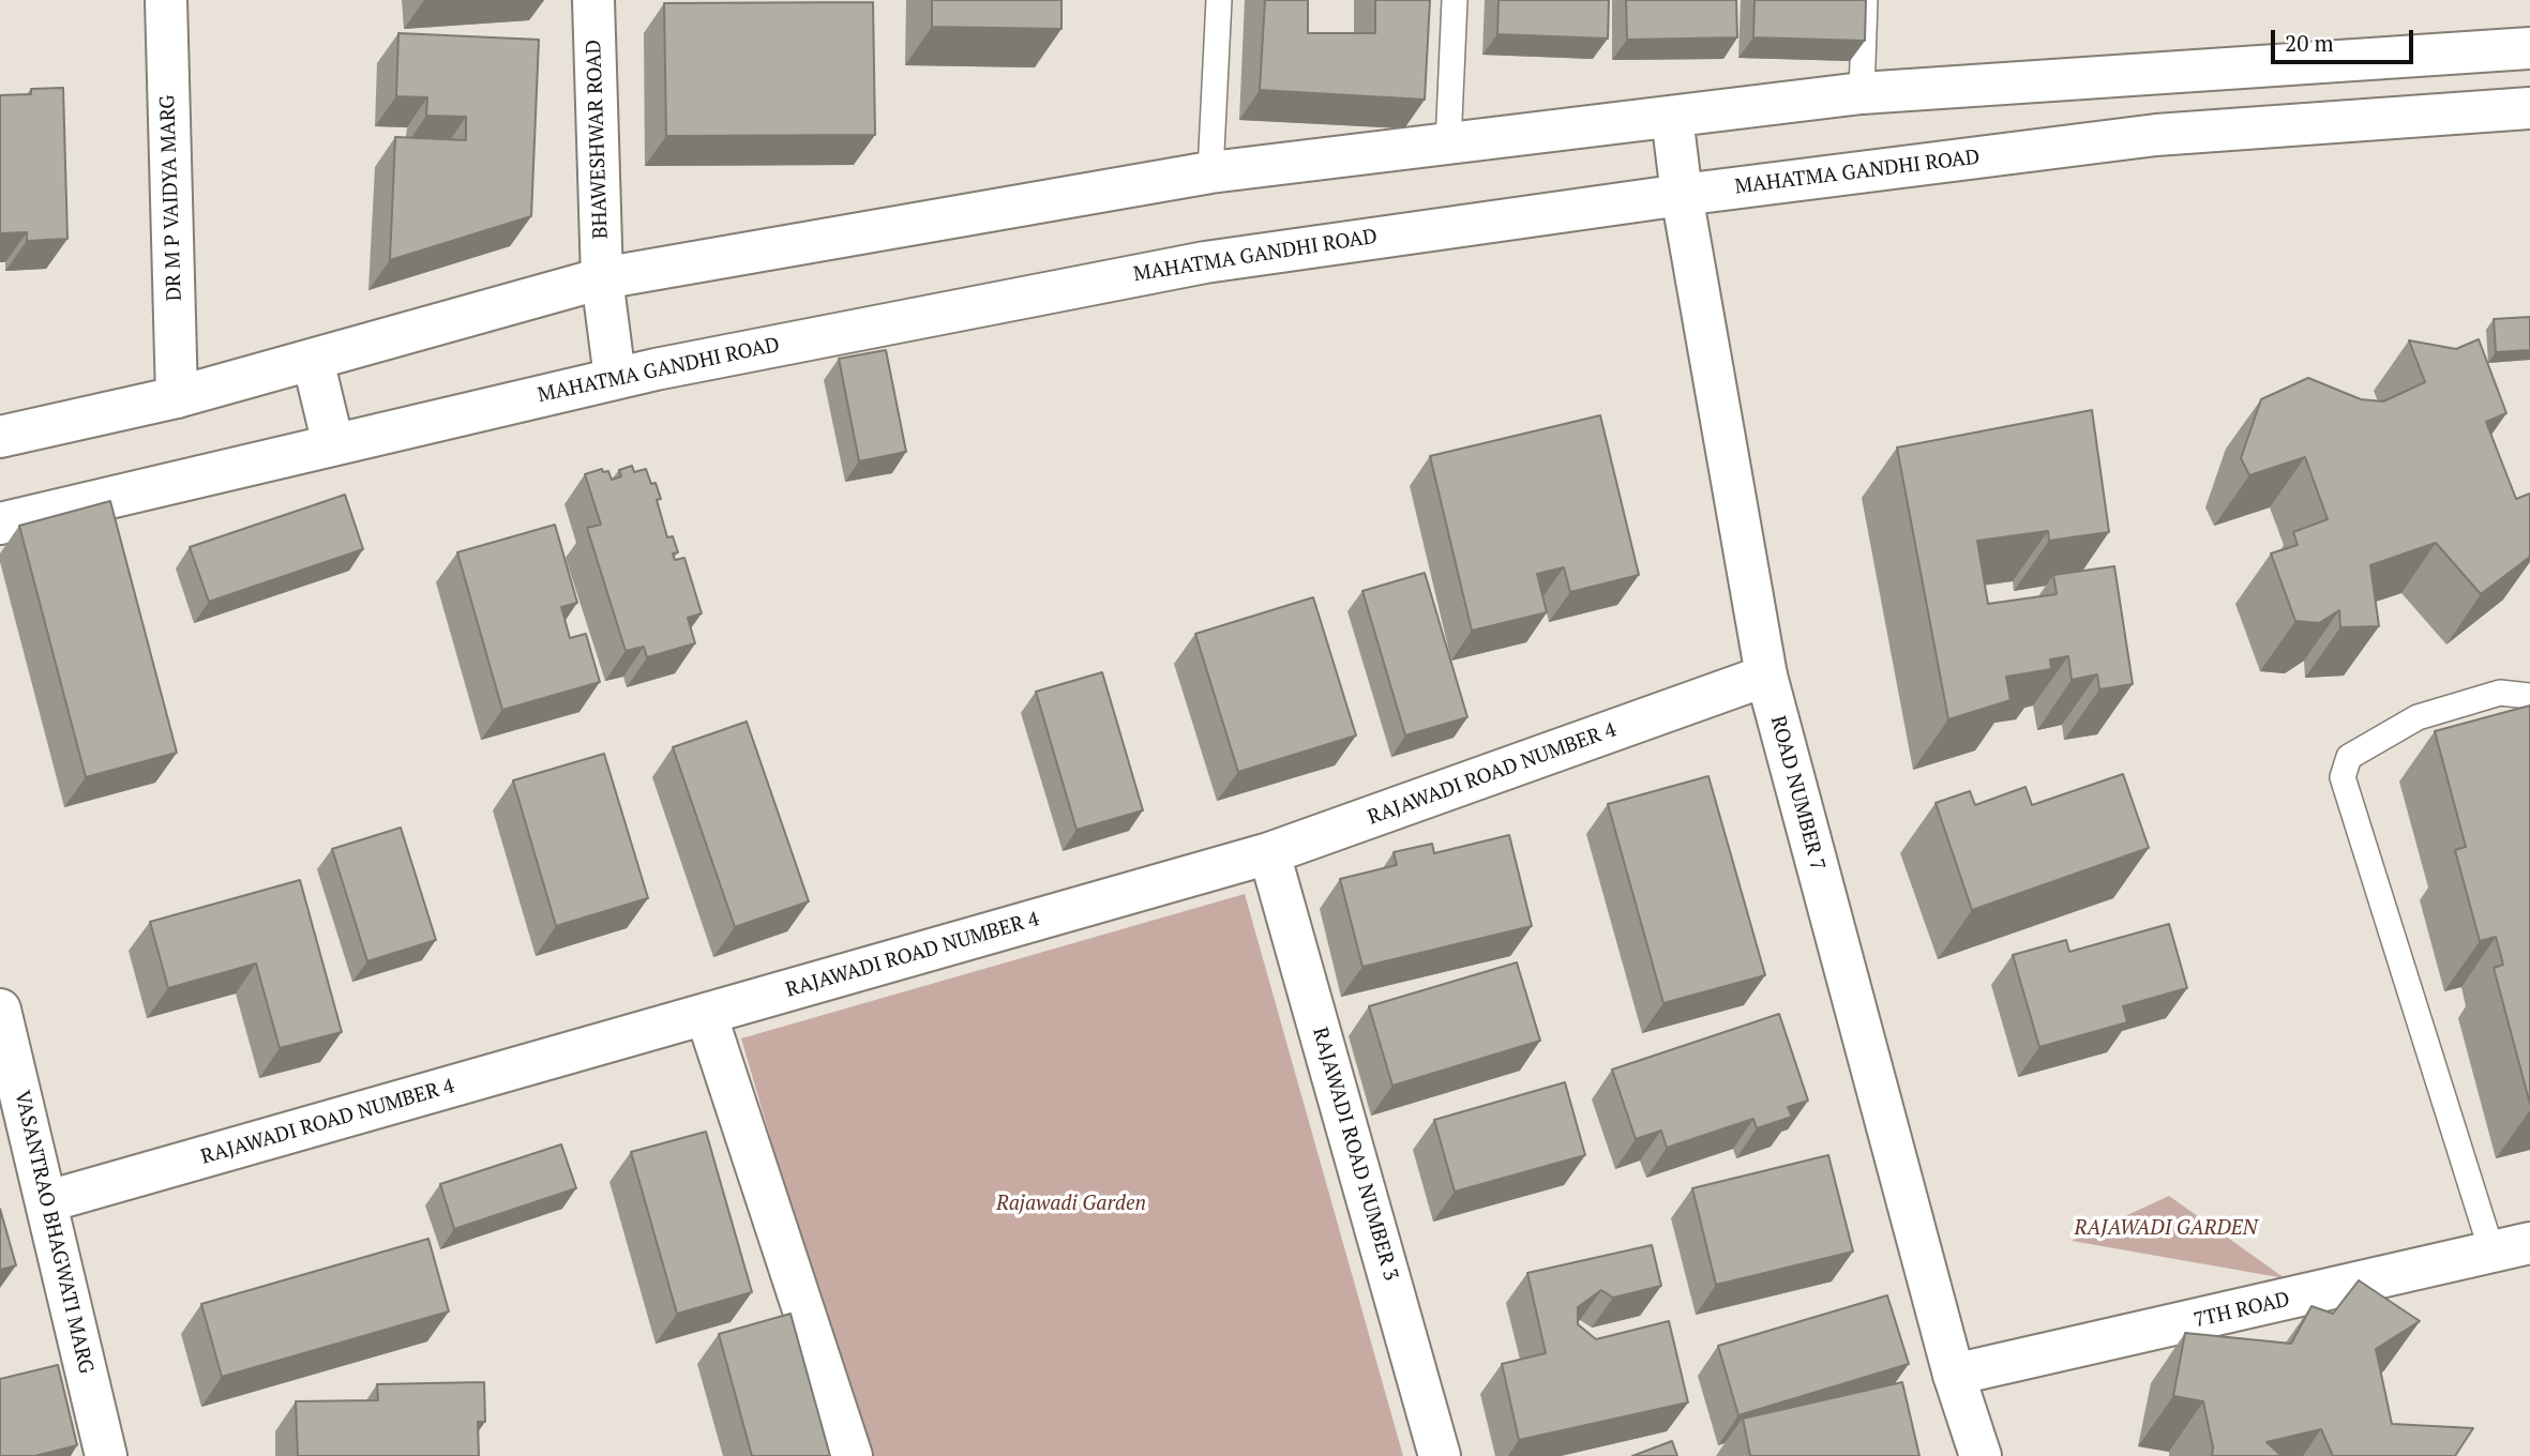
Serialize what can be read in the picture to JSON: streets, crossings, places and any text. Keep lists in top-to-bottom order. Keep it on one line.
{"streets":{"street":["BHAWESHWAR ROAD","MAHATMA GANDHI ROAD","DR M P VAIDYA MARG","RAJAWADI ROAD NUMBER 4","ROAD NUMBER 7","RAJAWADI ROAD NUMBER 3","VASANTRAO BHAGWATI MARG","7TH ROAD"]},"crossings":[["BHAWESHWAR ROAD","MAHATMA GANDHI ROAD"],["MAHATMA GANDHI ROAD","ROAD NUMBER 7"],["RAJAWADI ROAD NUMBER 4","ROAD NUMBER 7"],["RAJAWADI ROAD NUMBER 4","RAJAWADI ROAD NUMBER 3"],["RAJAWADI ROAD NUMBER 4","VASANTRAO BHAGWATI MARG"],["ROAD NUMBER 7","7TH ROAD"]],"parks":["Rajawadi Garden","RAJAWADI GARDEN"],"scale_bar":"20 m"}
